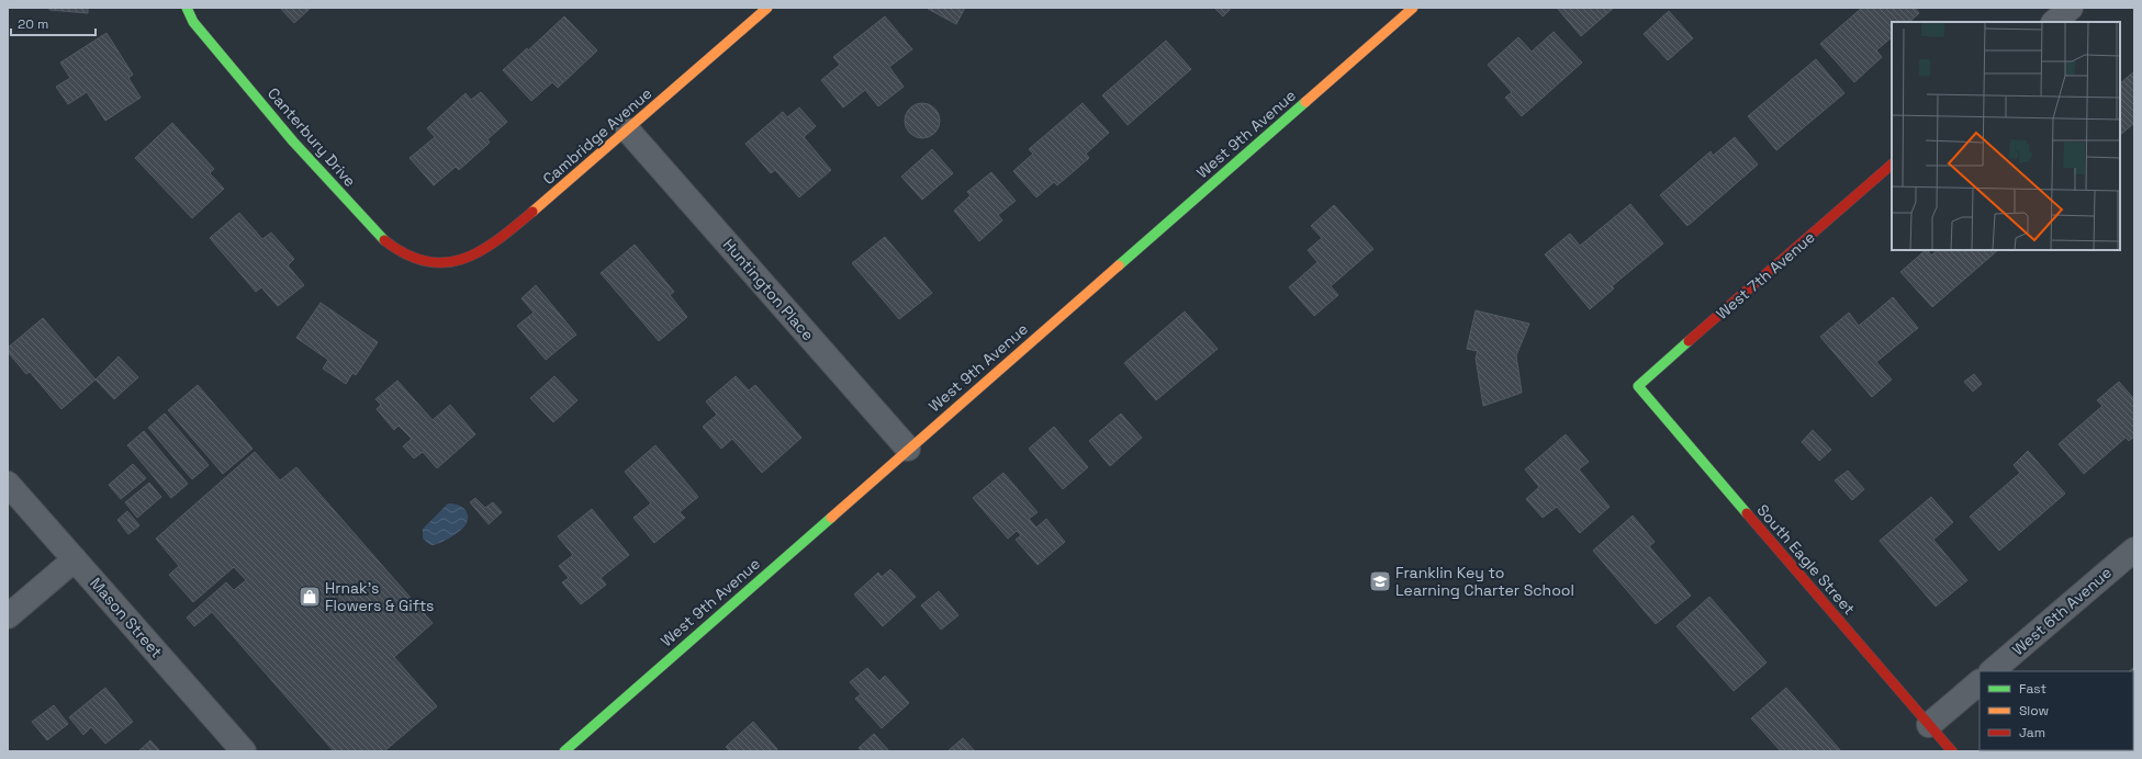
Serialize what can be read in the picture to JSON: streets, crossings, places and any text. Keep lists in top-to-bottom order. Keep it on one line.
{"streets":{"street":["West 9th Avenue","Cambridge Avenue","Canterbury Drive","West 7th Avenue","Huntington Place","South Eagle Street","West 6th Avenue","Mason Street"]},"crossings":[["West 9th Avenue","Huntington Place"],["Cambridge Avenue","Canterbury Drive"],["Cambridge Avenue","Huntington Place"],["West 7th Avenue","South Eagle Street"]],"places":{"school or university":["Franklin Key to Learning Charter School"],"shop":["Hrnak's Flowers & Gifts"]},"legend":["Fast","Slow","Jam"],"scale_bar":"20 m"}
